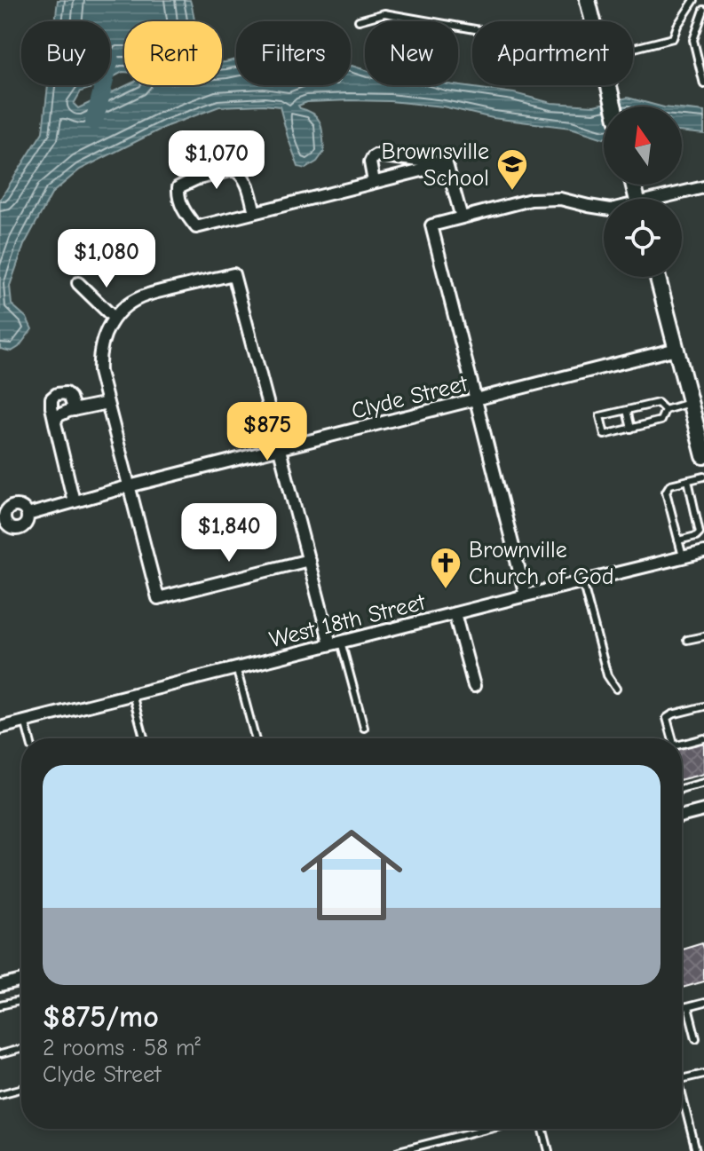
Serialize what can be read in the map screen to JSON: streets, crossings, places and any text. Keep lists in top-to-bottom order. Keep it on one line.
{"streets":{"street":["Clyde Street","West 18th Street"]},"places":{"school or university":["Brownsville School"],"church":["Brownville Church of God"]},"north":"top","page":{"chip":["Buy","Rent","Filters","New","Apartment"],"price":["$1,070","$1,080","$875","$1,840"],"list":[{"name":"$875/mo","note":"2 rooms · 58 m² · Clyde Street"}]}}
